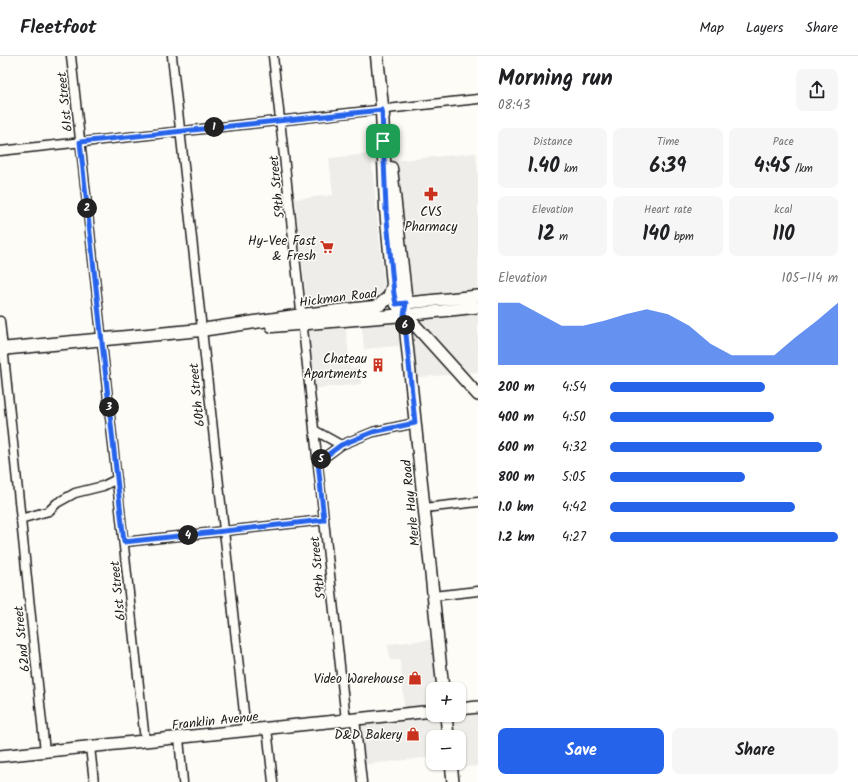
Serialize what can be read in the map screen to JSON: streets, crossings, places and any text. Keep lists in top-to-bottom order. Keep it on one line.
{"streets":{"main road":["Hickman Road","Merle Hay Road"],"street":["61st Street","59th Street","60th Street","62nd Street","Franklin Avenue"]},"crossings":[["61st Street","Hickman Road"],["61st Street","Franklin Avenue"],["59th Street","Hickman Road"],["59th Street","Franklin Avenue"],["Hickman Road","60th Street"],["Hickman Road","Merle Hay Road"],["Hickman Road","62nd Street"],["60th Street","Franklin Avenue"],["62nd Street","Franklin Avenue"]],"places":{"pharmacy":["CVS Pharmacy"],"supermarket":["Hy-Vee Fast & Fresh"],"building":["Chateau Apartments"],"shop":["Video Warehouse","D&D Bakery"]},"page":{"header":"Fleetfoot","nav":["Map","Layers","Share"],"heading":["Morning run","08:43"],"pins":["1","2","6","3","5","4"],"stats":[["Distance","1.40 km"],["Time","6:39"],["Pace","4:45 /km"],["Elevation","12 m"],["Heart rate","140 bpm"],["kcal","110"]],"chart":["Elevation","105–114 m"],"list":[{"name":"200 m","note":"4:54"},{"name":"400 m","note":"4:50"},{"name":"600 m","note":"4:32"},{"name":"800 m","note":"5:05"},{"name":"1.0 km","note":"4:42"},{"name":"1.2 km","note":"4:27"}],"map_buttons":["+","−"],"buttons":["Save","Share"]}}
